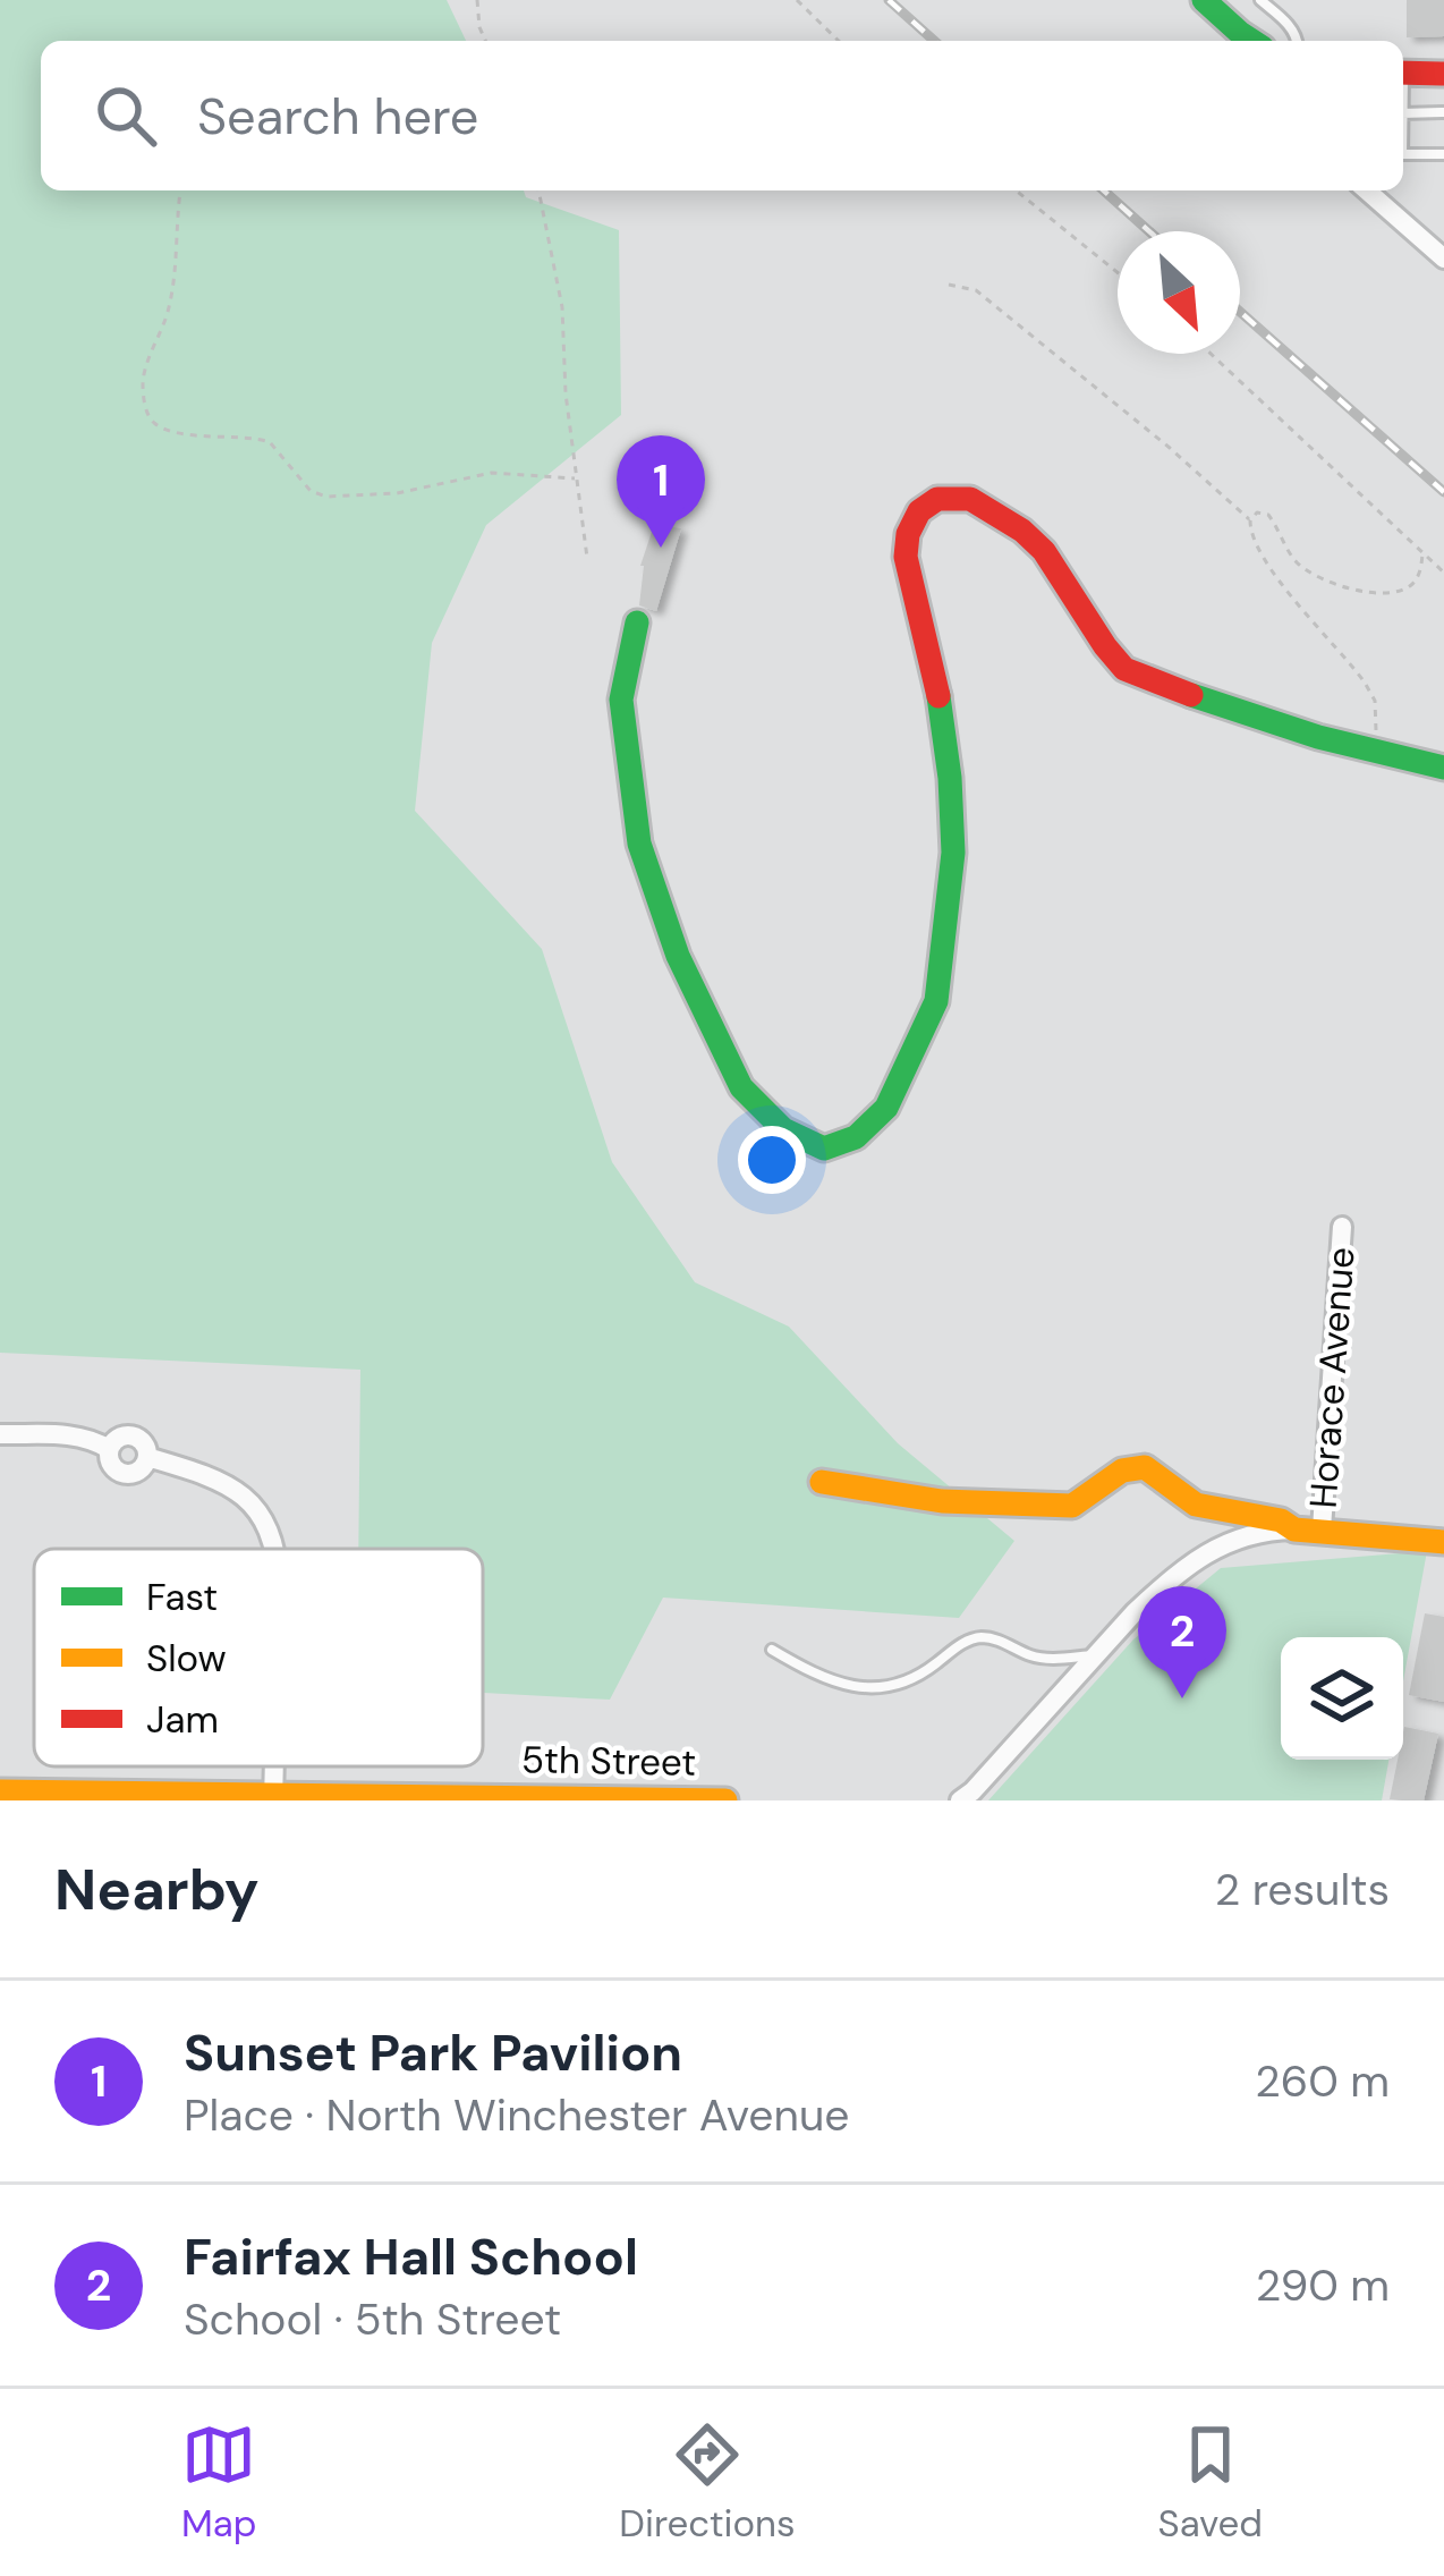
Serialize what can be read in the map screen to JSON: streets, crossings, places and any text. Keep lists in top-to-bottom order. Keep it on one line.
{"streets":{"street":["Horace Avenue","5th Street"]},"legend":["Fast","Slow","Jam"],"north":"bottom right","page":{"search":"Search here","pins":["1","2"],"heading":["Nearby","2 results"],"list":[{"mark":"1","name":"Sunset Park Pavilion","note":"Place · North Winchester Avenue","value":"260 m"},{"mark":"2","name":"Fairfax Hall School","note":"School · 5th Street","value":"290 m"}],"nav":["Map","Directions","Saved"]}}
